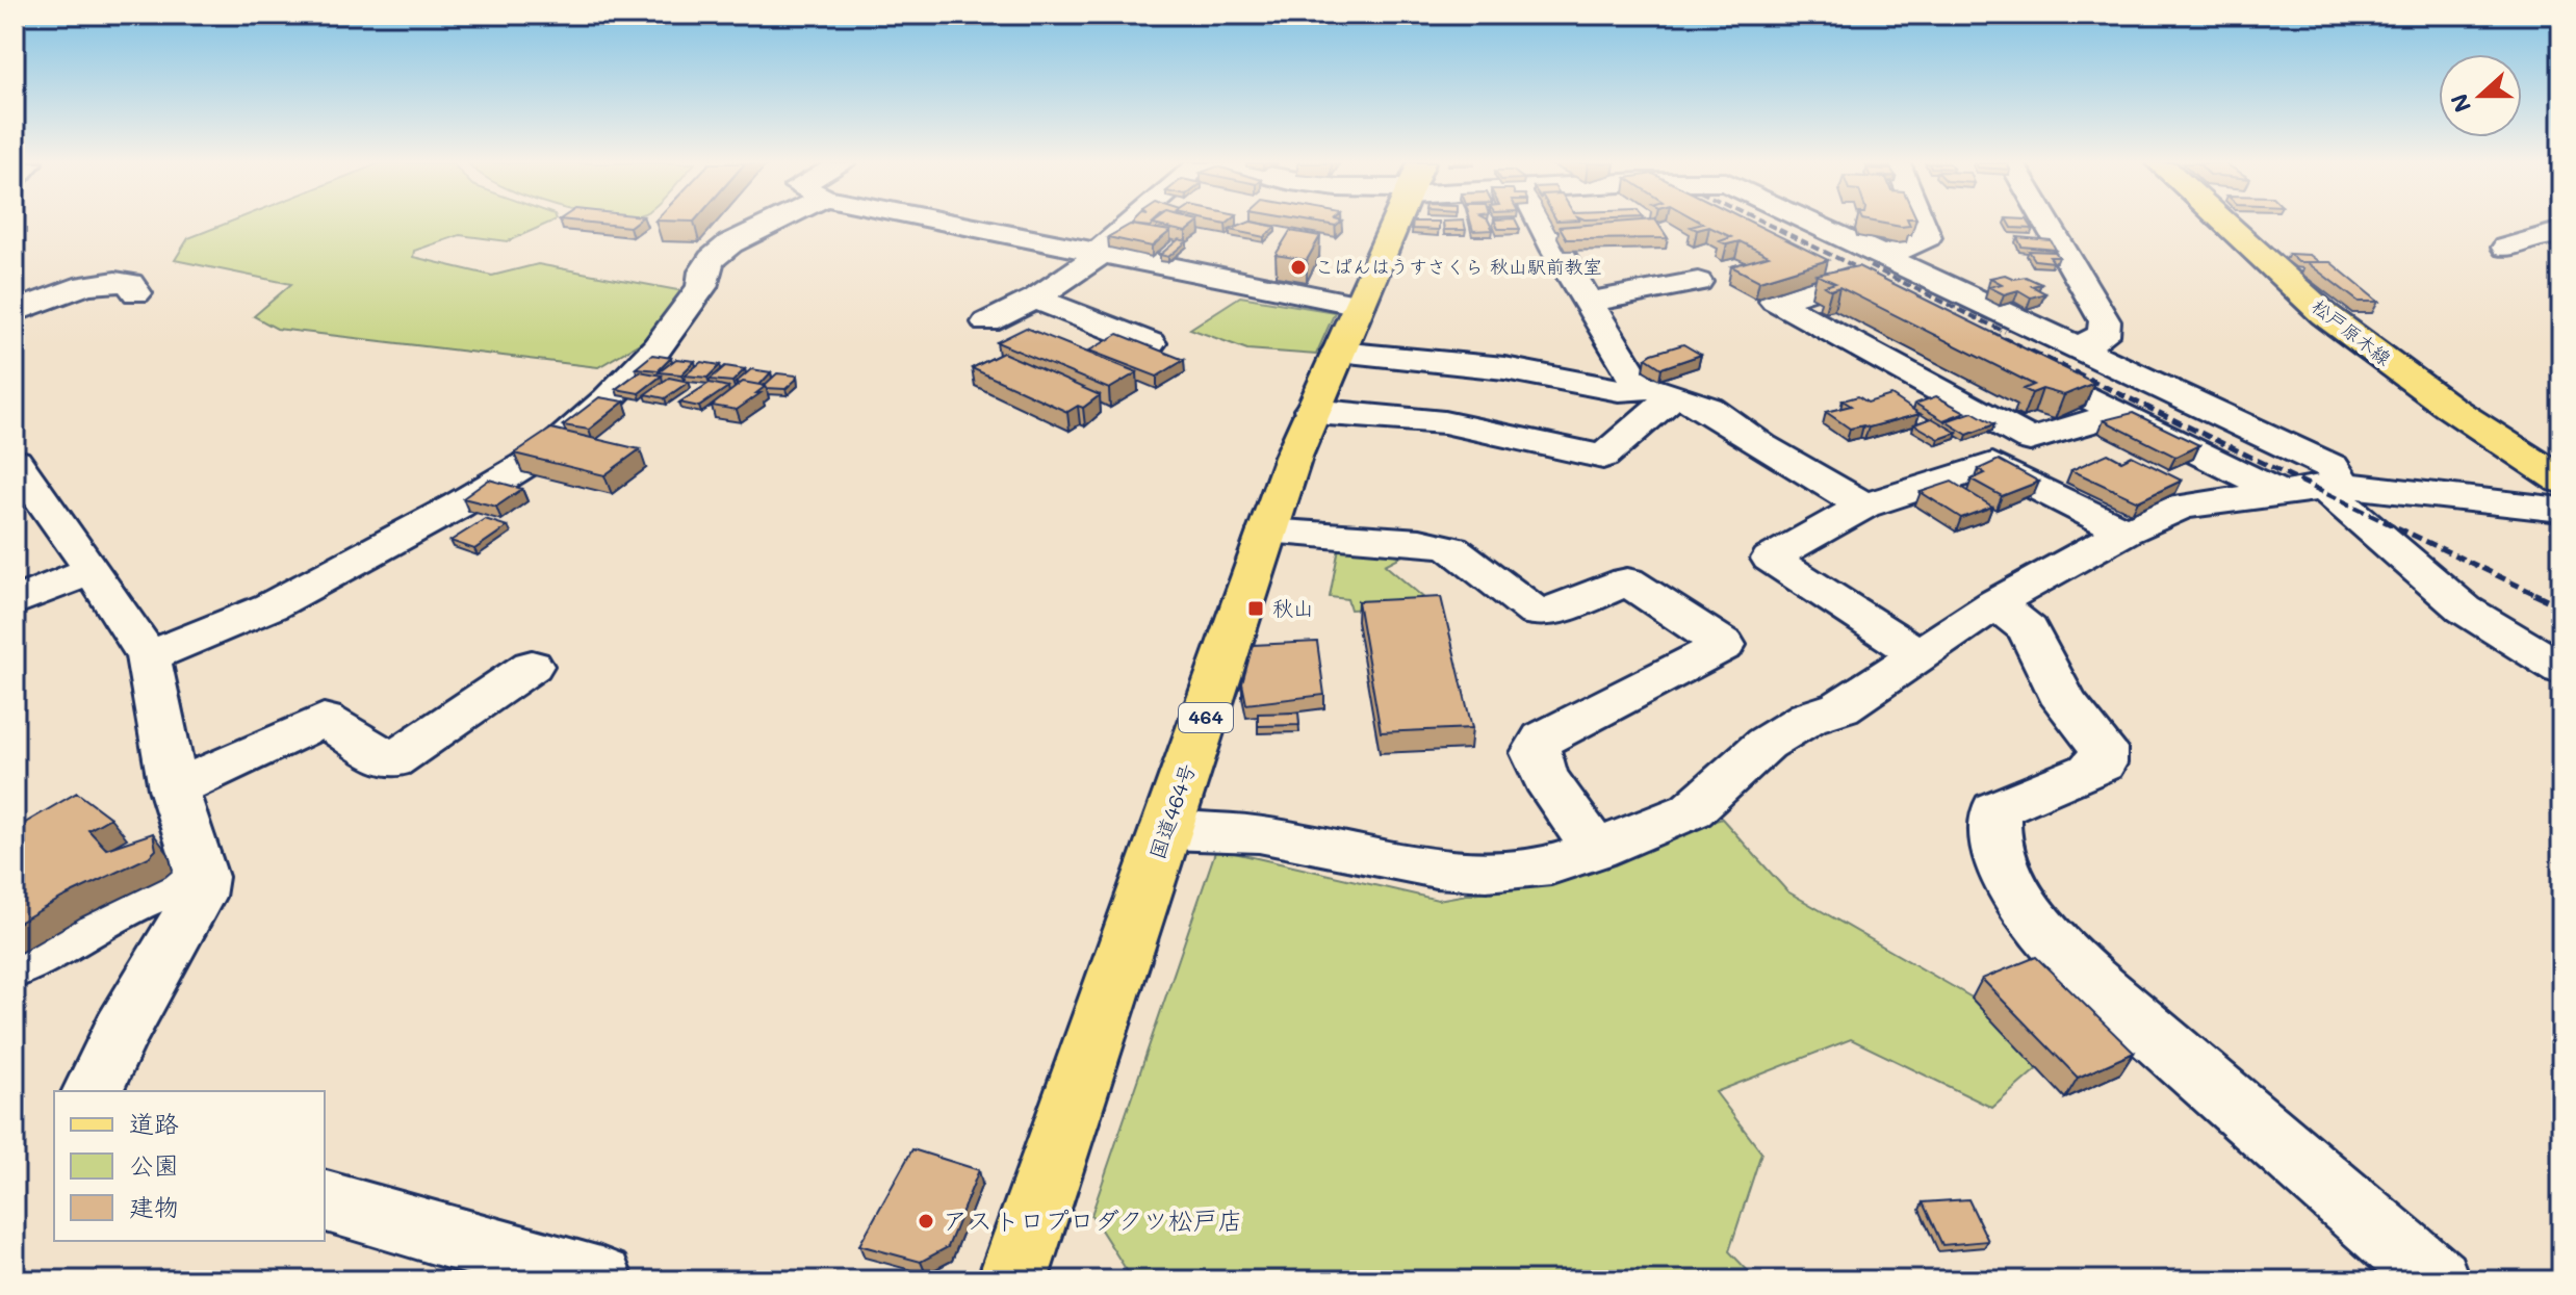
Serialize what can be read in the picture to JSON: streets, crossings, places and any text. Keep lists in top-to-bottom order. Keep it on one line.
{"streets":{"main road":["松戸原木線","464","国道464号"]},"places":{"other":["こぱんはうすさくら 秋山駅前教室","アストロプロダクツ松戸店"],"transit":["秋山"]},"legend":["道路","公園","建物"],"north":"left"}
